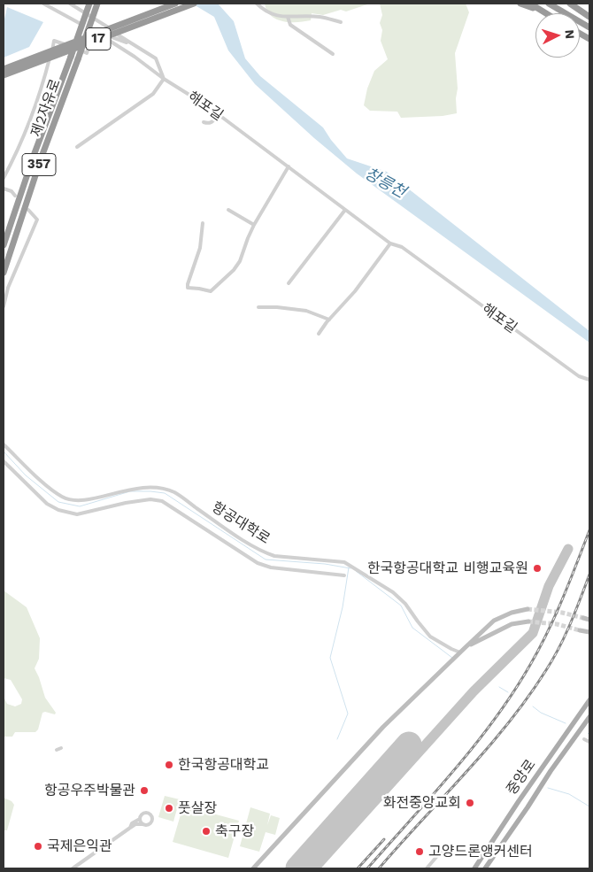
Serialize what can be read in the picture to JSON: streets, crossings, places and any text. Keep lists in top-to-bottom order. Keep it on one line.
{"streets":{"highway":["17","제2자유로","357"],"main road":["중앙로"],"street":["해포길","항공대학로"]},"water":["창릉천"],"places":["한국항공대학교 비행교육원","한국항공대학교","항공우주박물관","화전중앙교회","풋살장","축구장","국제은익관","고양드론앵커센터"],"north":"right"}
